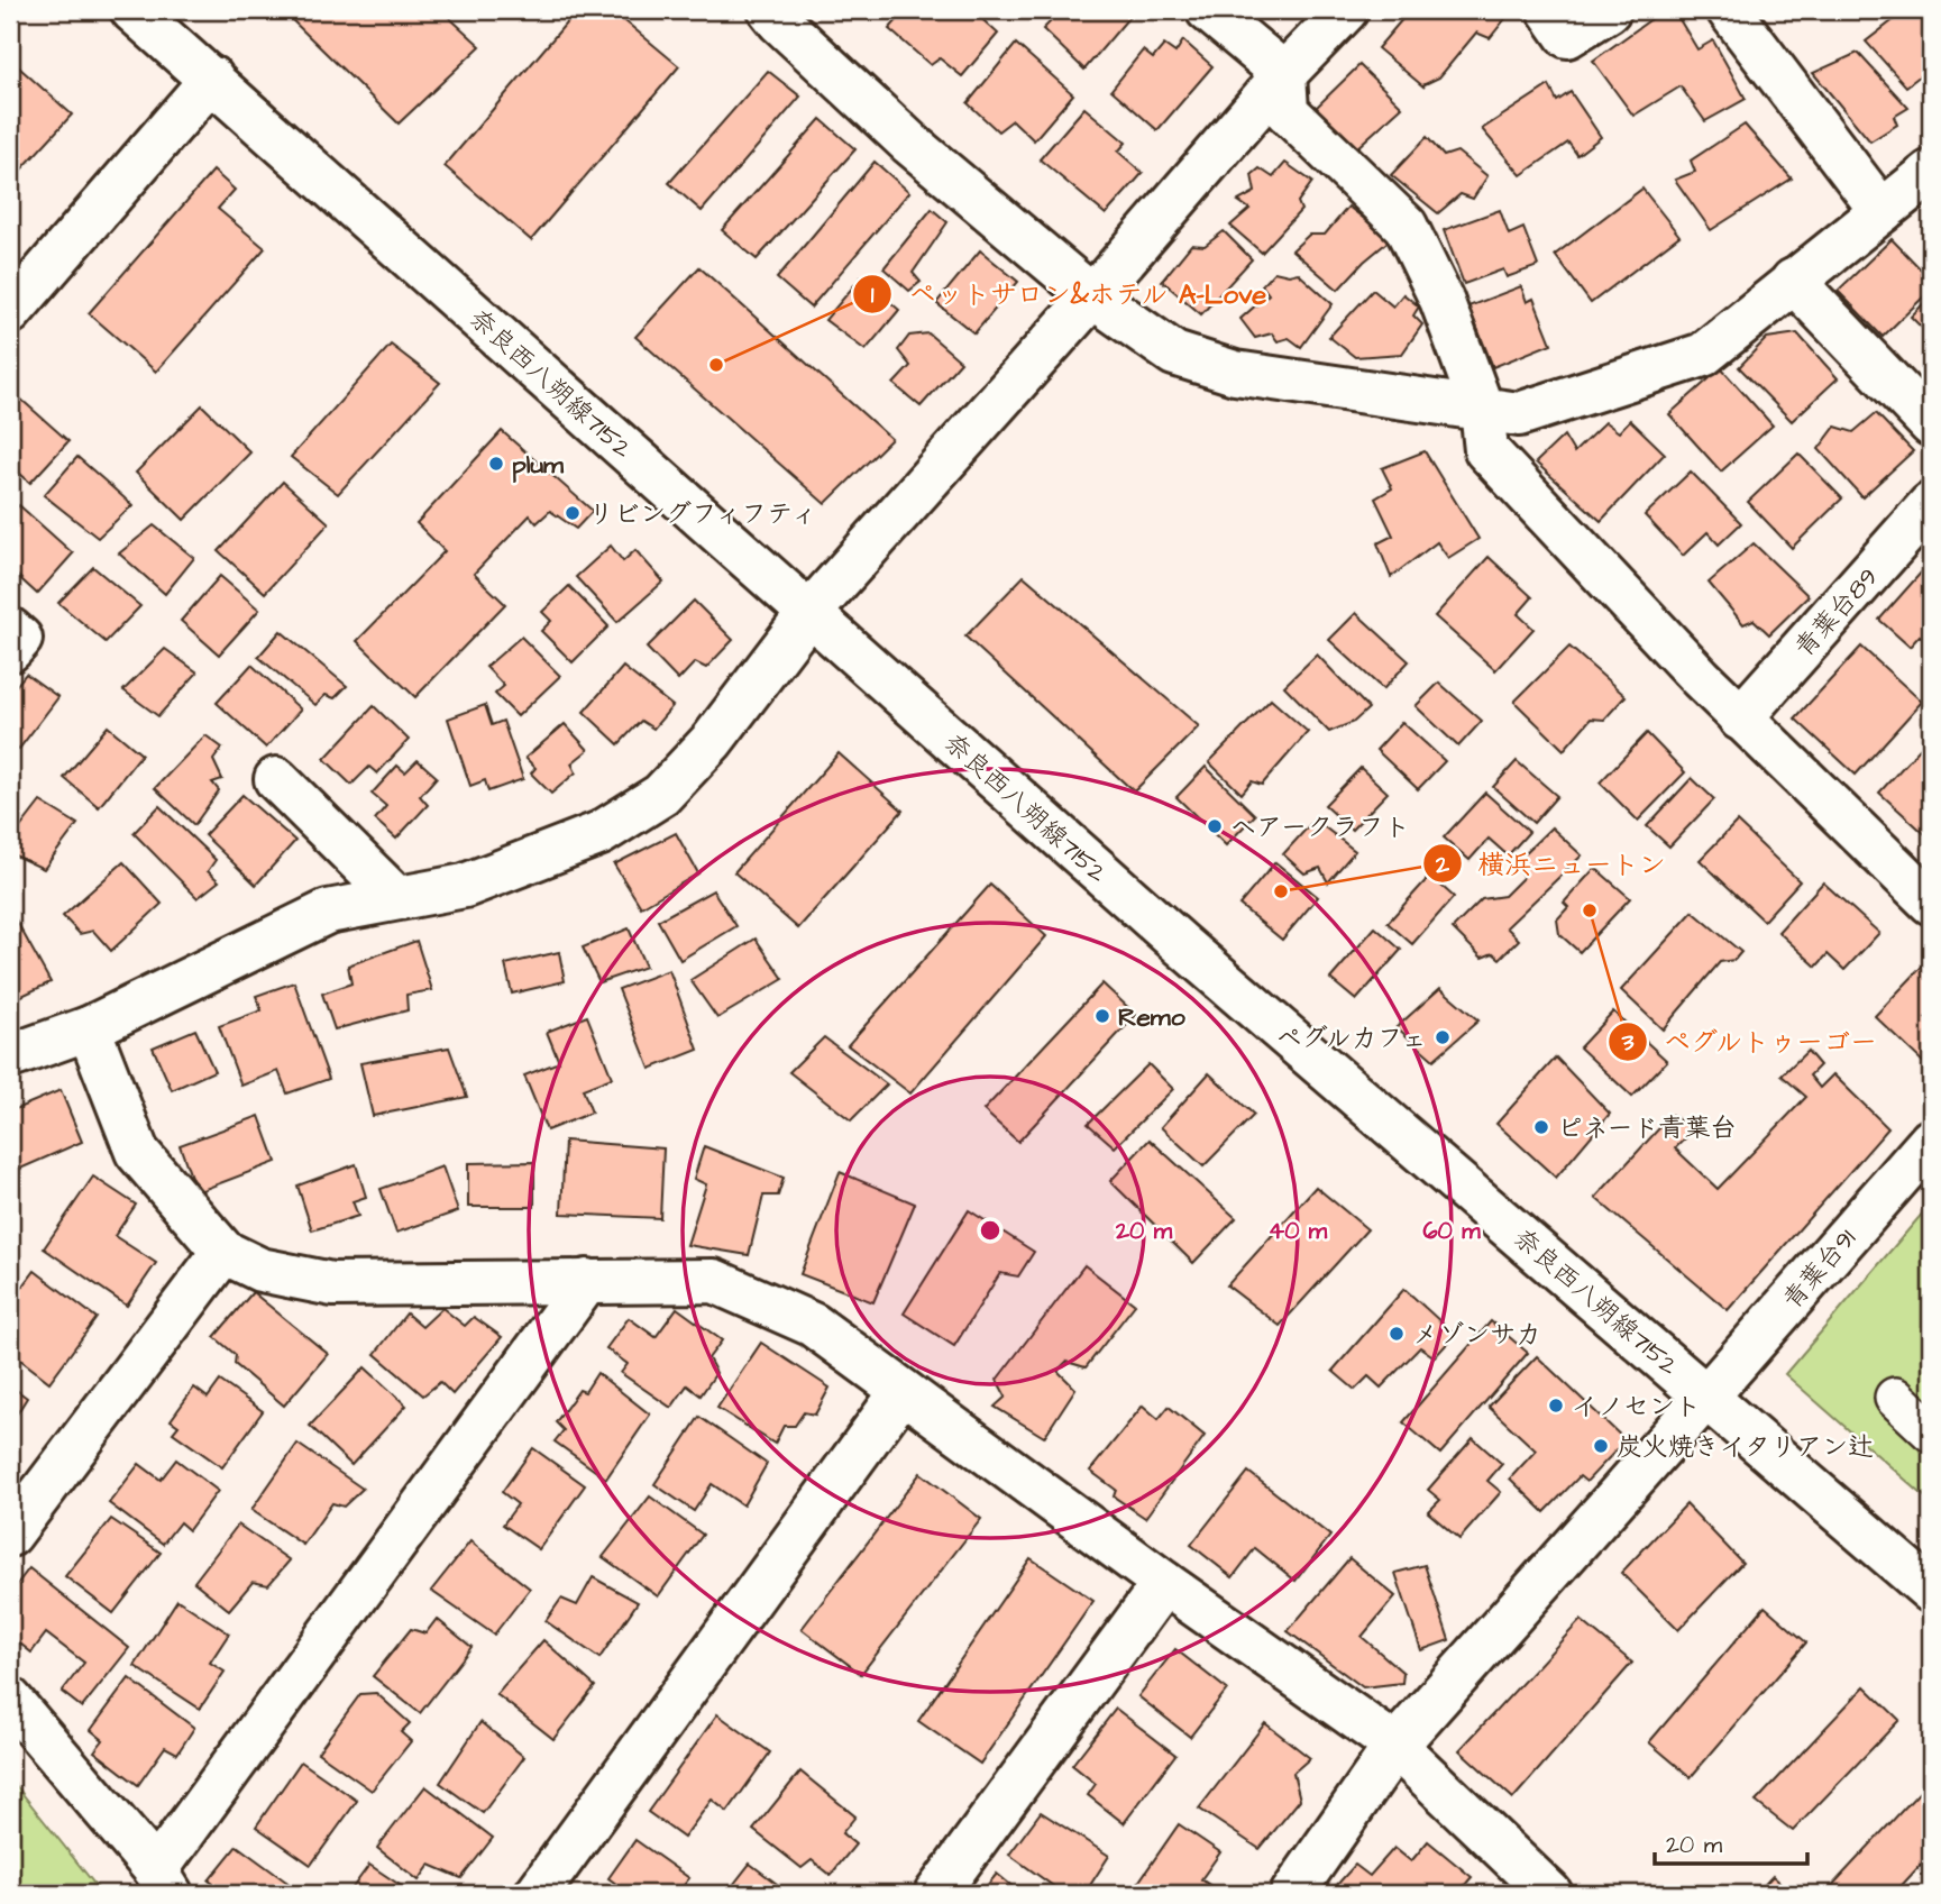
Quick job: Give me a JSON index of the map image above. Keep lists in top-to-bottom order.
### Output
{
  "streets": {
    "street": ["奈良西八朔線7152", "青葉台89", "青葉台91"]
  },
  "crossings": [
    ["奈良西八朔線7152", "青葉台91"]
  ],
  "places": [
    "ペットサロン&ホテル A-Love",
    "plum",
    "リビングフィフティ",
    "ヘアークラフト",
    "横浜ニュートン",
    "ペグルトゥーゴー",
    "Remo",
    "ペグルカフェ",
    "ピネード青葉台",
    "メゾンサカ",
    "イノセント",
    "炭火焼きイタリアン辻"
  ],
  "scale_bar": "20 m",
  "rings": ["20 m", "40 m", "60 m"]
}
